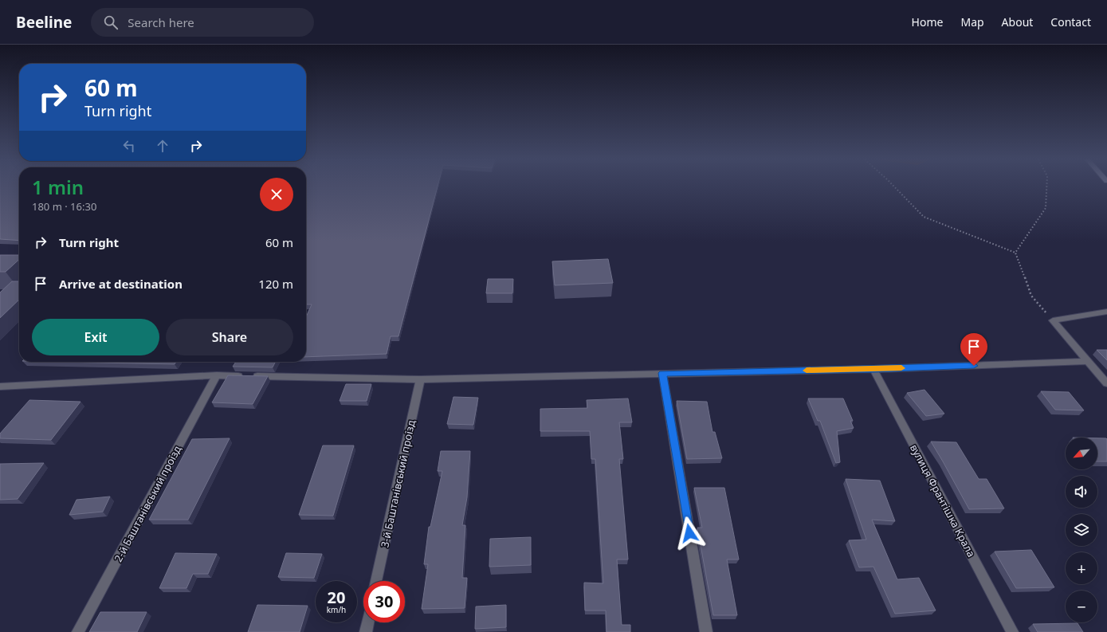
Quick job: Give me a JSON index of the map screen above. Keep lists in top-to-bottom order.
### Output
{
  "streets": {
    "street": ["3-й Баштанівський проїзд", "вулиця Франтішка Крала", "2-й Баштанівський проїзд"]
  },
  "north": "bottom left",
  "page": {
    "header": "Beeline",
    "search": "Search here",
    "nav": [
      "Home",
      "Map",
      "About",
      "Contact"
    ],
    "turn": ["60 m", "Turn right"],
    "heading": ["1 min", "180 m · 16:30"],
    "list": [
      {
        "name": "Turn right",
        "value": "60 m"
      },
      {
        "name": "Arrive at destination",
        "value": "120 m"
      }
    ],
    "buttons": ["Exit", "Share"],
    "map_buttons": ["+", "−"],
    "speed": "20 km/h",
    "limit": "30"
  }
}
